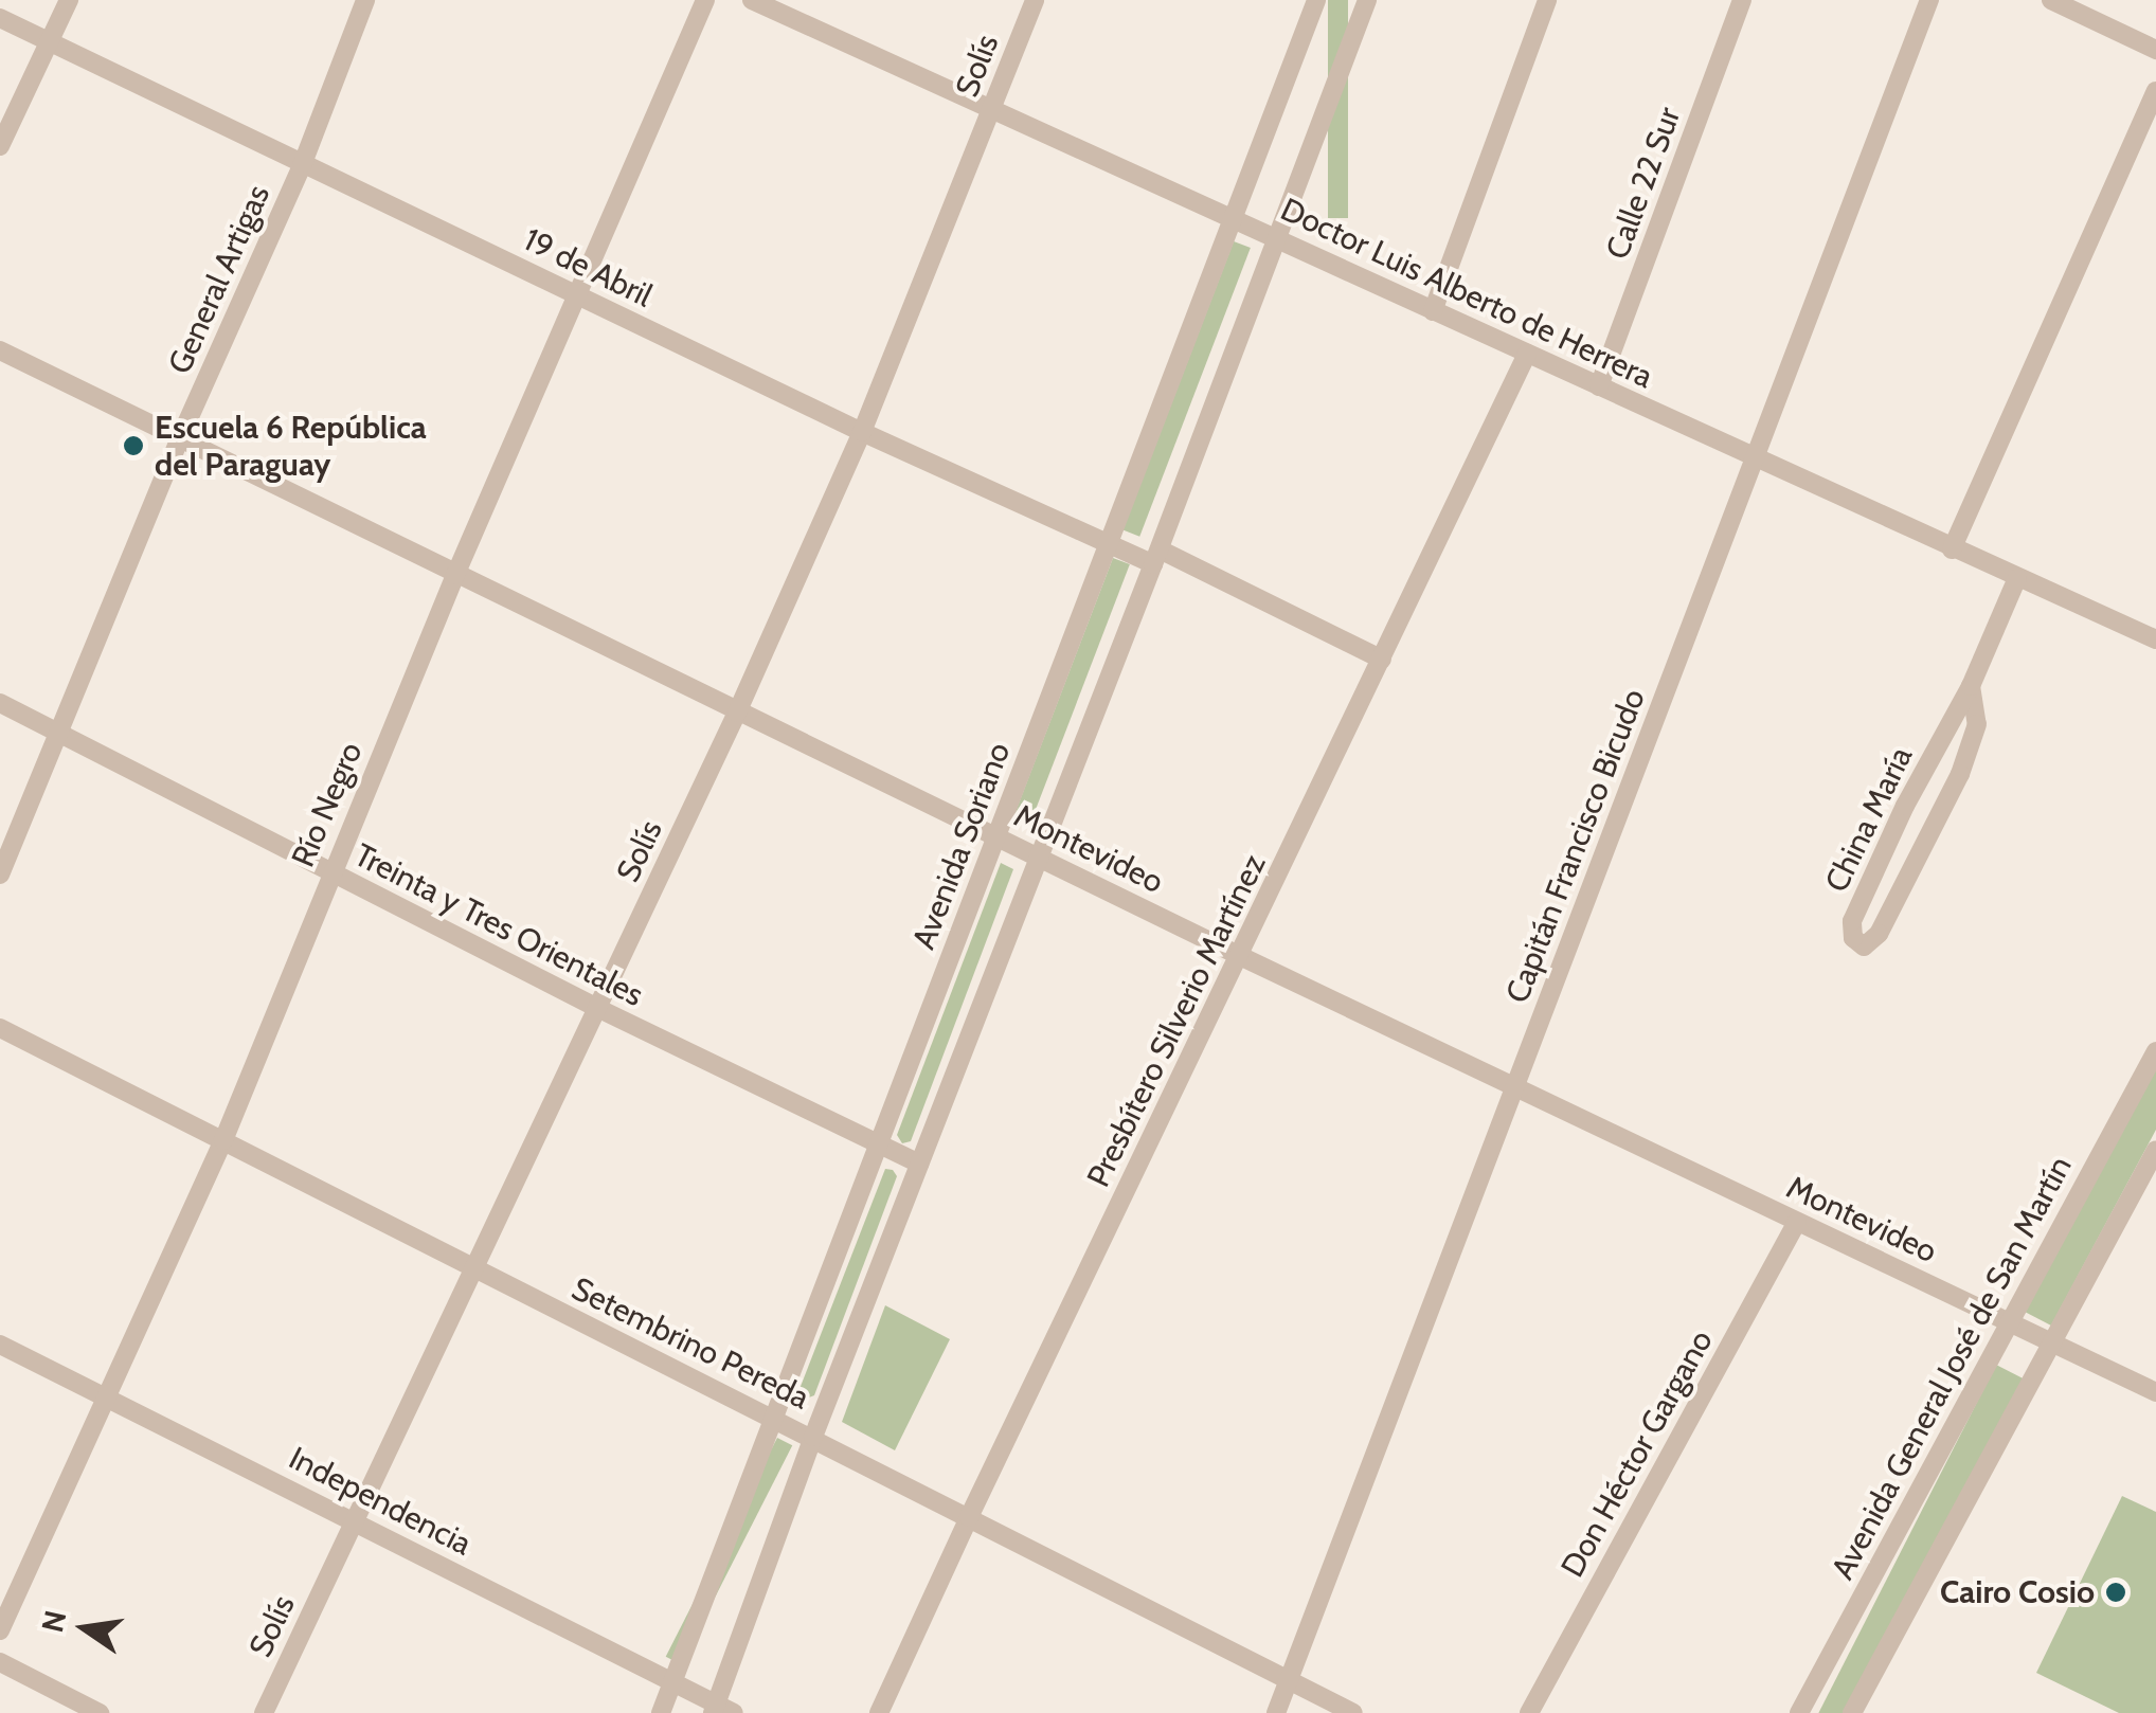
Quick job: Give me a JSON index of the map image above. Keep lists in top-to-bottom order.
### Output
{
  "streets": {
    "street": [
      "Solís",
      "Calle 22 Sur",
      "19 de Abril",
      "General Artigas",
      "Doctor Luis Alberto de Herrera",
      "Río Negro",
      "China María",
      "Avenida Soriano",
      "Capitán Francisco Bicudo",
      "Montevideo",
      "Treinta y Tres Orientales",
      "Presbítero Silverio Martínez",
      "Setembrino Pereda",
      "Avenida General José de San Martín",
      "Don Héctor Gargano",
      "Independencia"
    ]
  },
  "crossings": [
    ["Solís", "19 de Abril"],
    ["Solís", "Doctor Luis Alberto de Herrera"],
    ["Solís", "Montevideo"],
    ["Solís", "Treinta y Tres Orientales"],
    ["Solís", "Setembrino Pereda"],
    ["Solís", "Independencia"],
    ["Calle 22 Sur", "Doctor Luis Alberto de Herrera"],
    ["19 de Abril", "General Artigas"],
    ["19 de Abril", "Río Negro"],
    ["19 de Abril", "Avenida Soriano"],
    ["19 de Abril", "Presbítero Silverio Martínez"],
    ["General Artigas", "Montevideo"],
    ["General Artigas", "Treinta y Tres Orientales"],
    ["Doctor Luis Alberto de Herrera", "China María"],
    ["Doctor Luis Alberto de Herrera", "Avenida Soriano"],
    ["Doctor Luis Alberto de Herrera", "Capitán Francisco Bicudo"],
    ["Doctor Luis Alberto de Herrera", "Presbítero Silverio Martínez"],
    ["Río Negro", "Montevideo"],
    ["Río Negro", "Treinta y Tres Orientales"],
    ["Río Negro", "Setembrino Pereda"],
    ["Río Negro", "Independencia"],
    ["Avenida Soriano", "Montevideo"],
    ["Avenida Soriano", "Treinta y Tres Orientales"],
    ["Avenida Soriano", "Setembrino Pereda"],
    ["Avenida Soriano", "Independencia"],
    ["Capitán Francisco Bicudo", "Montevideo"],
    ["Capitán Francisco Bicudo", "Setembrino Pereda"],
    ["Montevideo", "Presbítero Silverio Martínez"],
    ["Montevideo", "Avenida General José de San Martín"],
    ["Montevideo", "Don Héctor Gargano"],
    ["Presbítero Silverio Martínez", "Setembrino Pereda"]
  ],
  "places": ["Escuela 6 República del Paraguay", "Cairo Cosio"],
  "north": "left"
}
